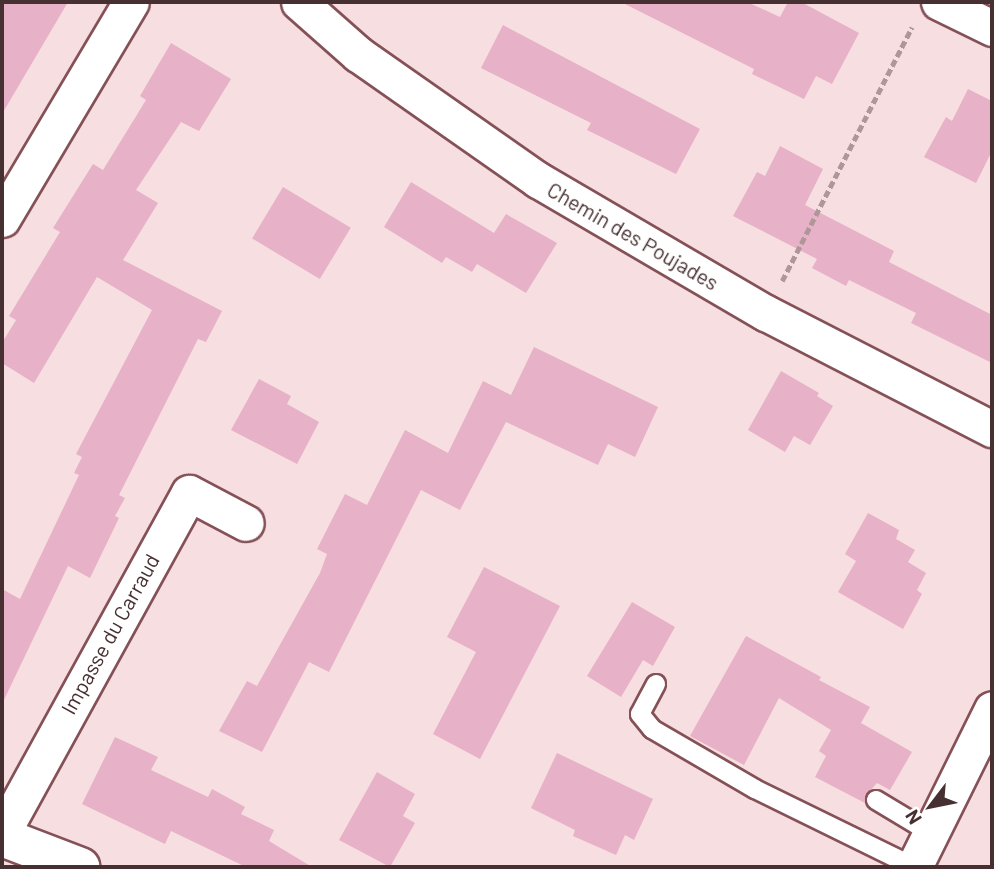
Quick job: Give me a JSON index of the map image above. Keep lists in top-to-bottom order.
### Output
{
  "streets": {
    "street": ["Chemin des Poujades", "Impasse du Carraud"]
  },
  "north": "bottom left"
}
